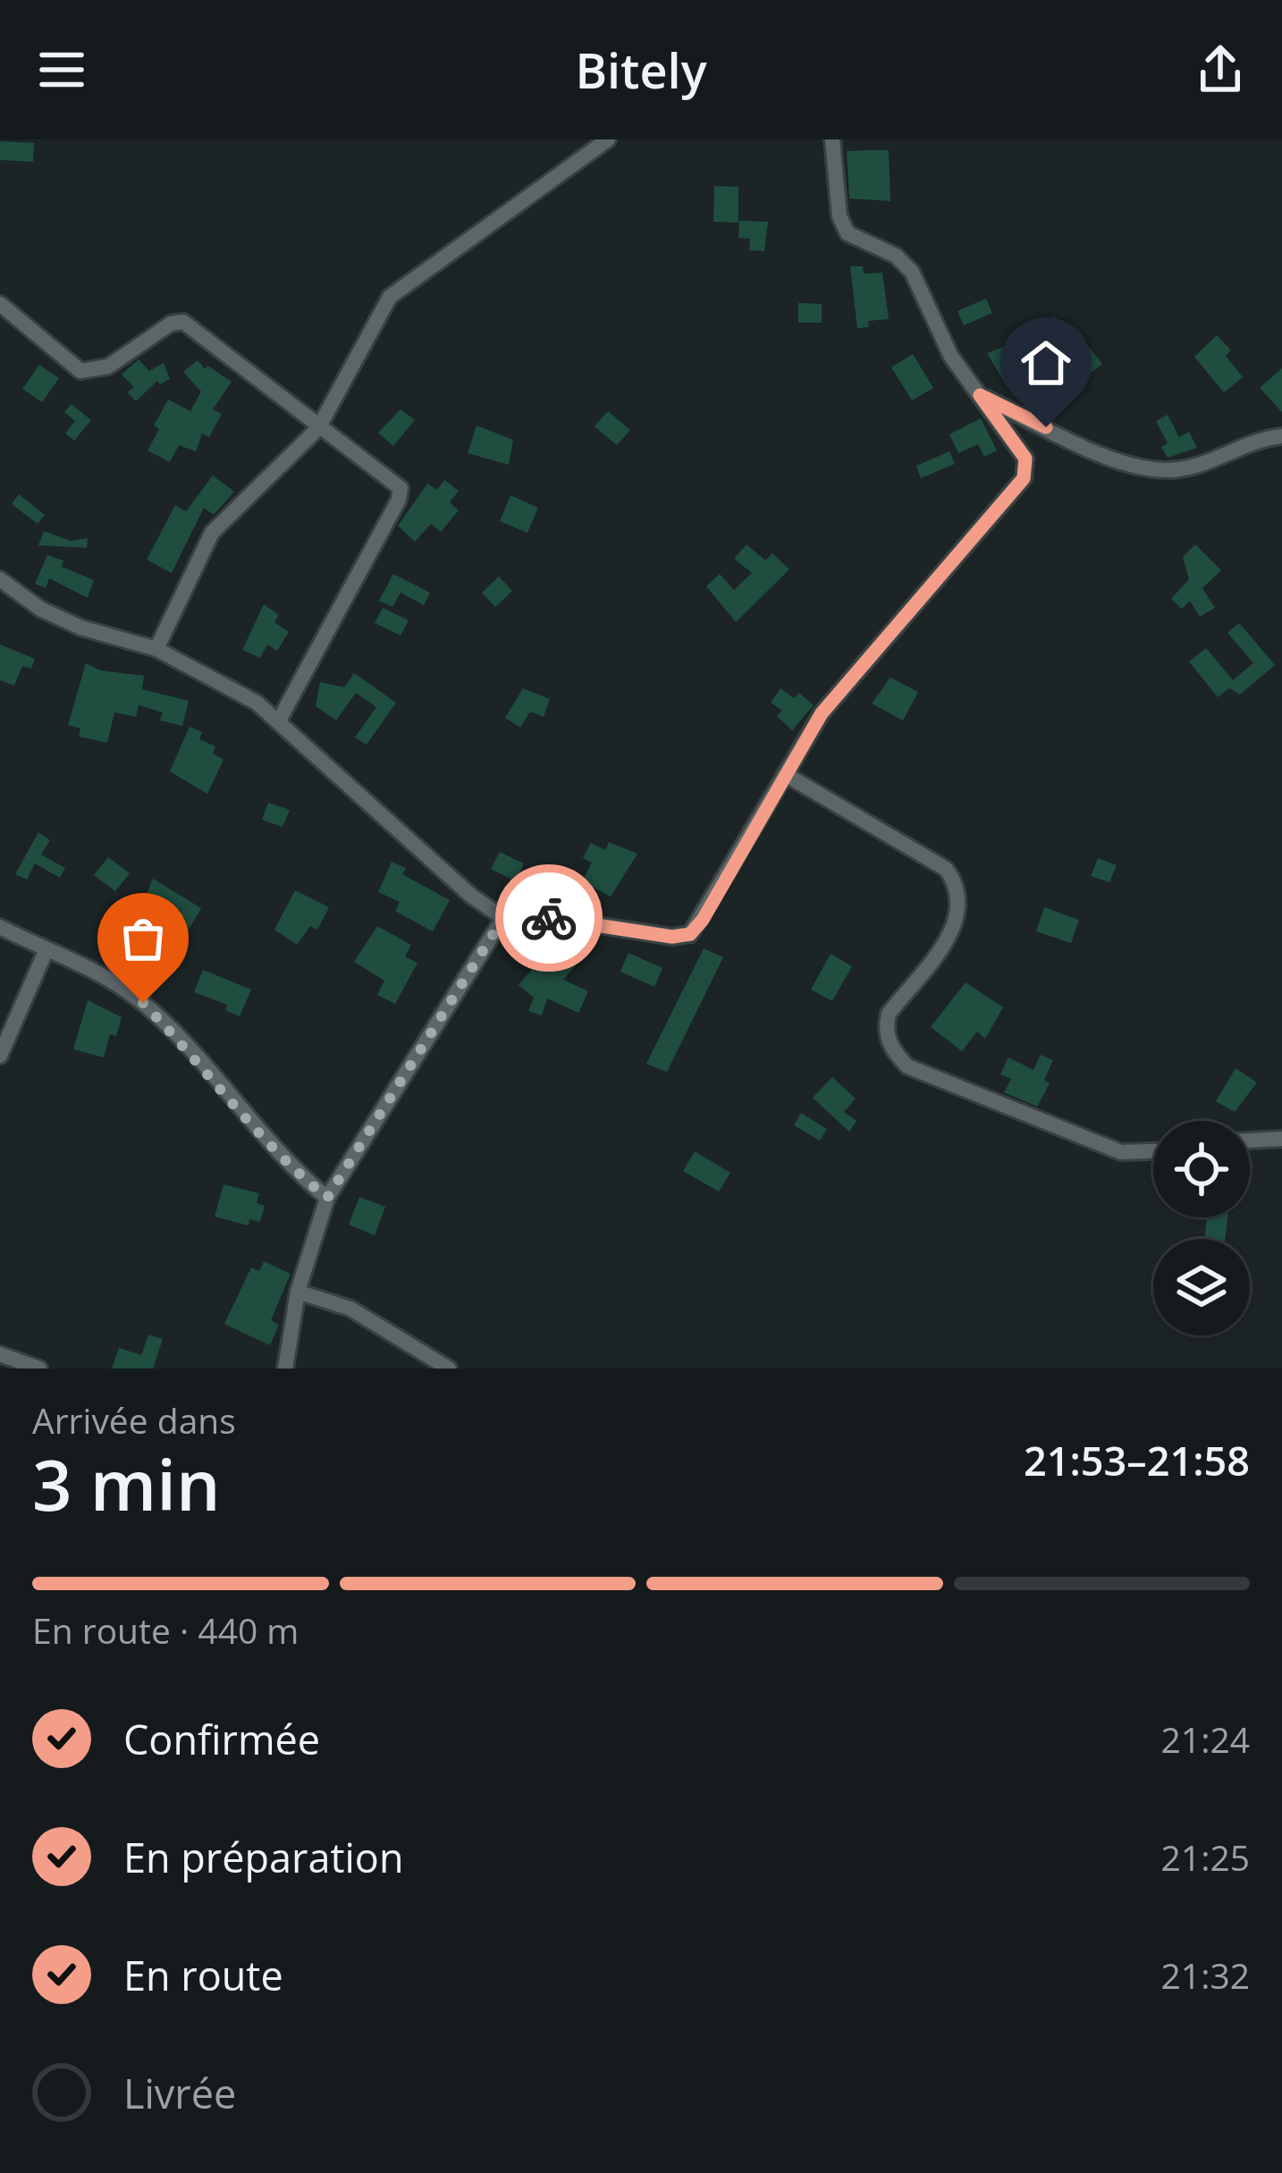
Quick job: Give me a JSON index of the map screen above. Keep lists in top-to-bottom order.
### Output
{
  "page": {
    "header": "Bitely",
    "heading": ["3 min", "Arrivée dans", "21:53–21:58"],
    "bar": "En route · 440 m",
    "list": [
      ["Confirmée", "21:24"],
      ["En préparation", "21:25"],
      ["En route", "21:32"],
      "Livrée"
    ]
  }
}
